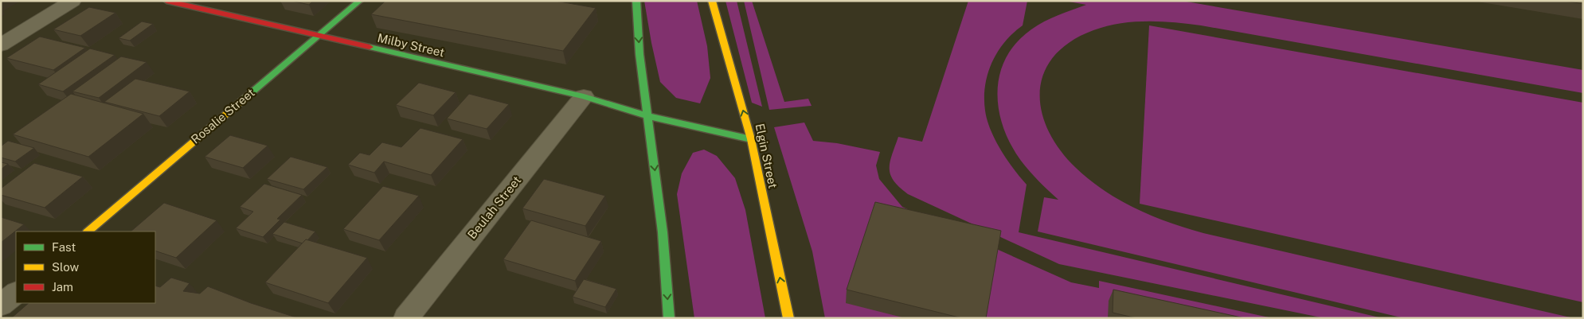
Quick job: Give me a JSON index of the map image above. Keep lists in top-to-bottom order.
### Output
{
  "streets": {
    "street": [
      "Milby Street",
      "Rosalie Street",
      "Elgin Street",
      "Beulah Street"
    ]
  },
  "crossings": [
    ["Milby Street", "Rosalie Street"],
    ["Milby Street", "Elgin Street"],
    ["Milby Street", "Beulah Street"]
  ],
  "one_way": ["Elgin Street"],
  "legend": ["Fast", "Slow", "Jam"]
}
